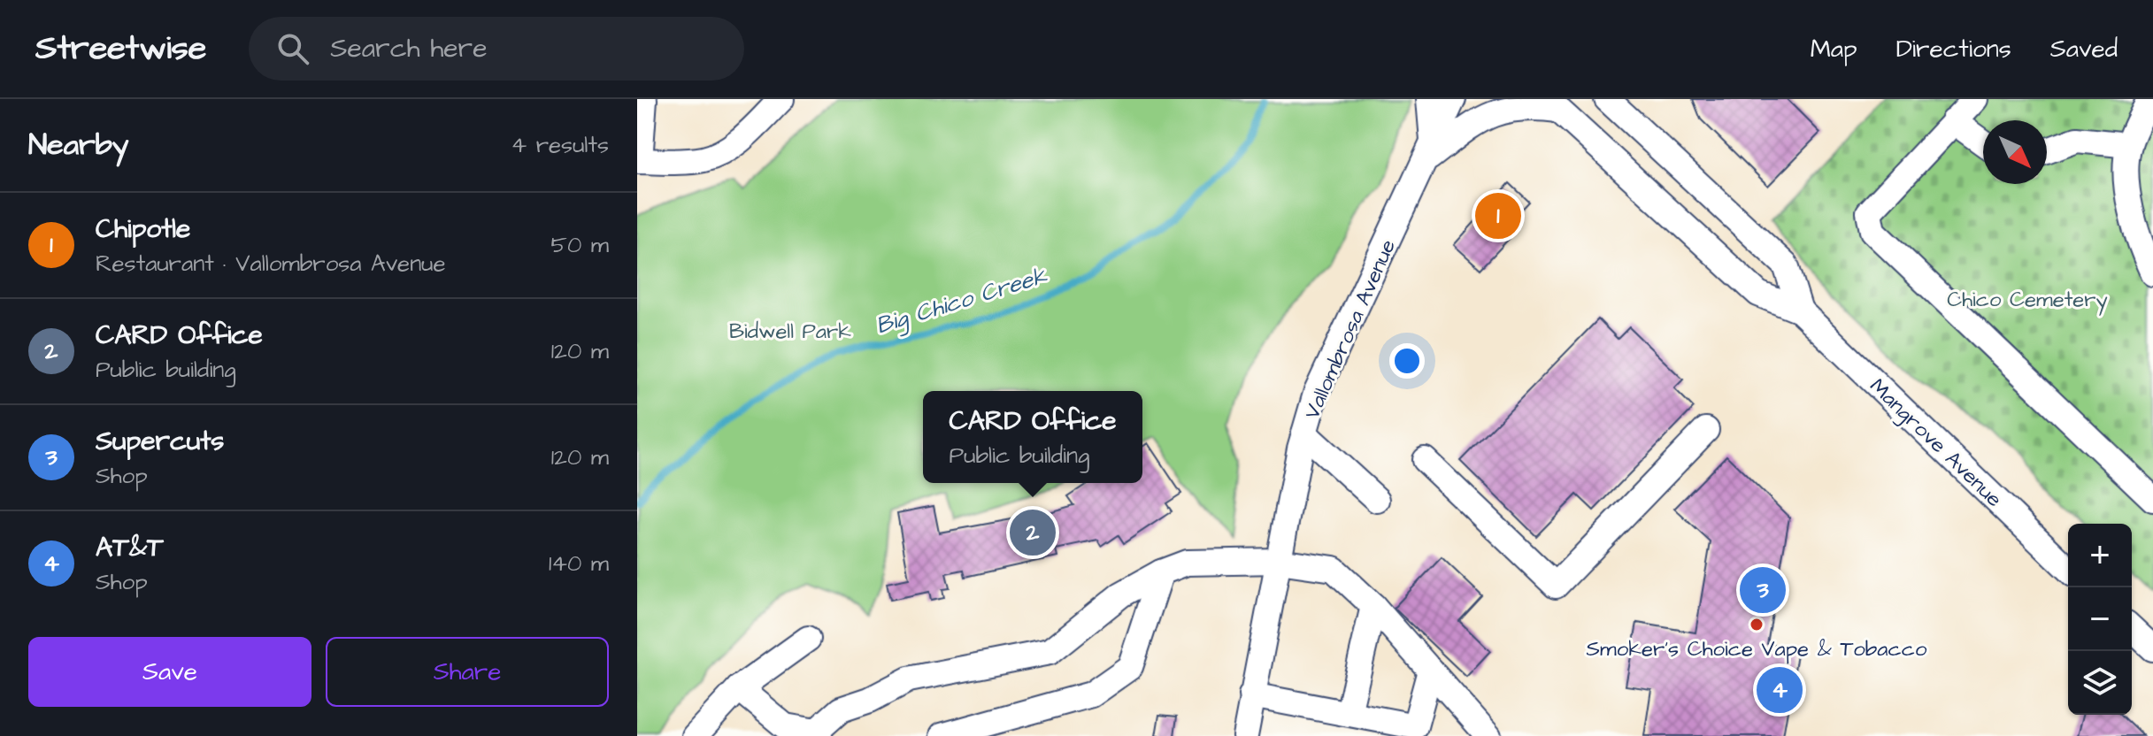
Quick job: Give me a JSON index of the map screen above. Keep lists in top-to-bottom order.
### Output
{
  "streets": {
    "street": ["Vallombrosa Avenue", "Mangrove Avenue"]
  },
  "water": ["Big Chico Creek"],
  "parks": ["Chico Cemetery", "Bidwell Park"],
  "places": ["Smoker's Choice Vape & Tobacco"],
  "north": "bottom right",
  "page": {
    "header": "Streetwise",
    "search": "Search here",
    "nav": ["Map", "Directions", "Saved"],
    "heading": ["Nearby", "4 results"],
    "pins": [
      "1",
      "2",
      "3",
      "4"
    ],
    "list": [
      {
        "mark": "1",
        "name": "Chipotle",
        "note": "Restaurant · Vallombrosa Avenue",
        "value": "50 m"
      },
      {
        "mark": "2",
        "name": "CARD Office",
        "note": "Public building",
        "value": "120 m"
      },
      {
        "mark": "3",
        "name": "Supercuts",
        "note": "Shop",
        "value": "120 m"
      },
      {
        "mark": "4",
        "name": "AT&T",
        "note": "Shop",
        "value": "140 m"
      }
    ],
    "popup": ["CARD Office", "Public building"],
    "map_buttons": ["+", "−"],
    "buttons": ["Save", "Share"]
  }
}
